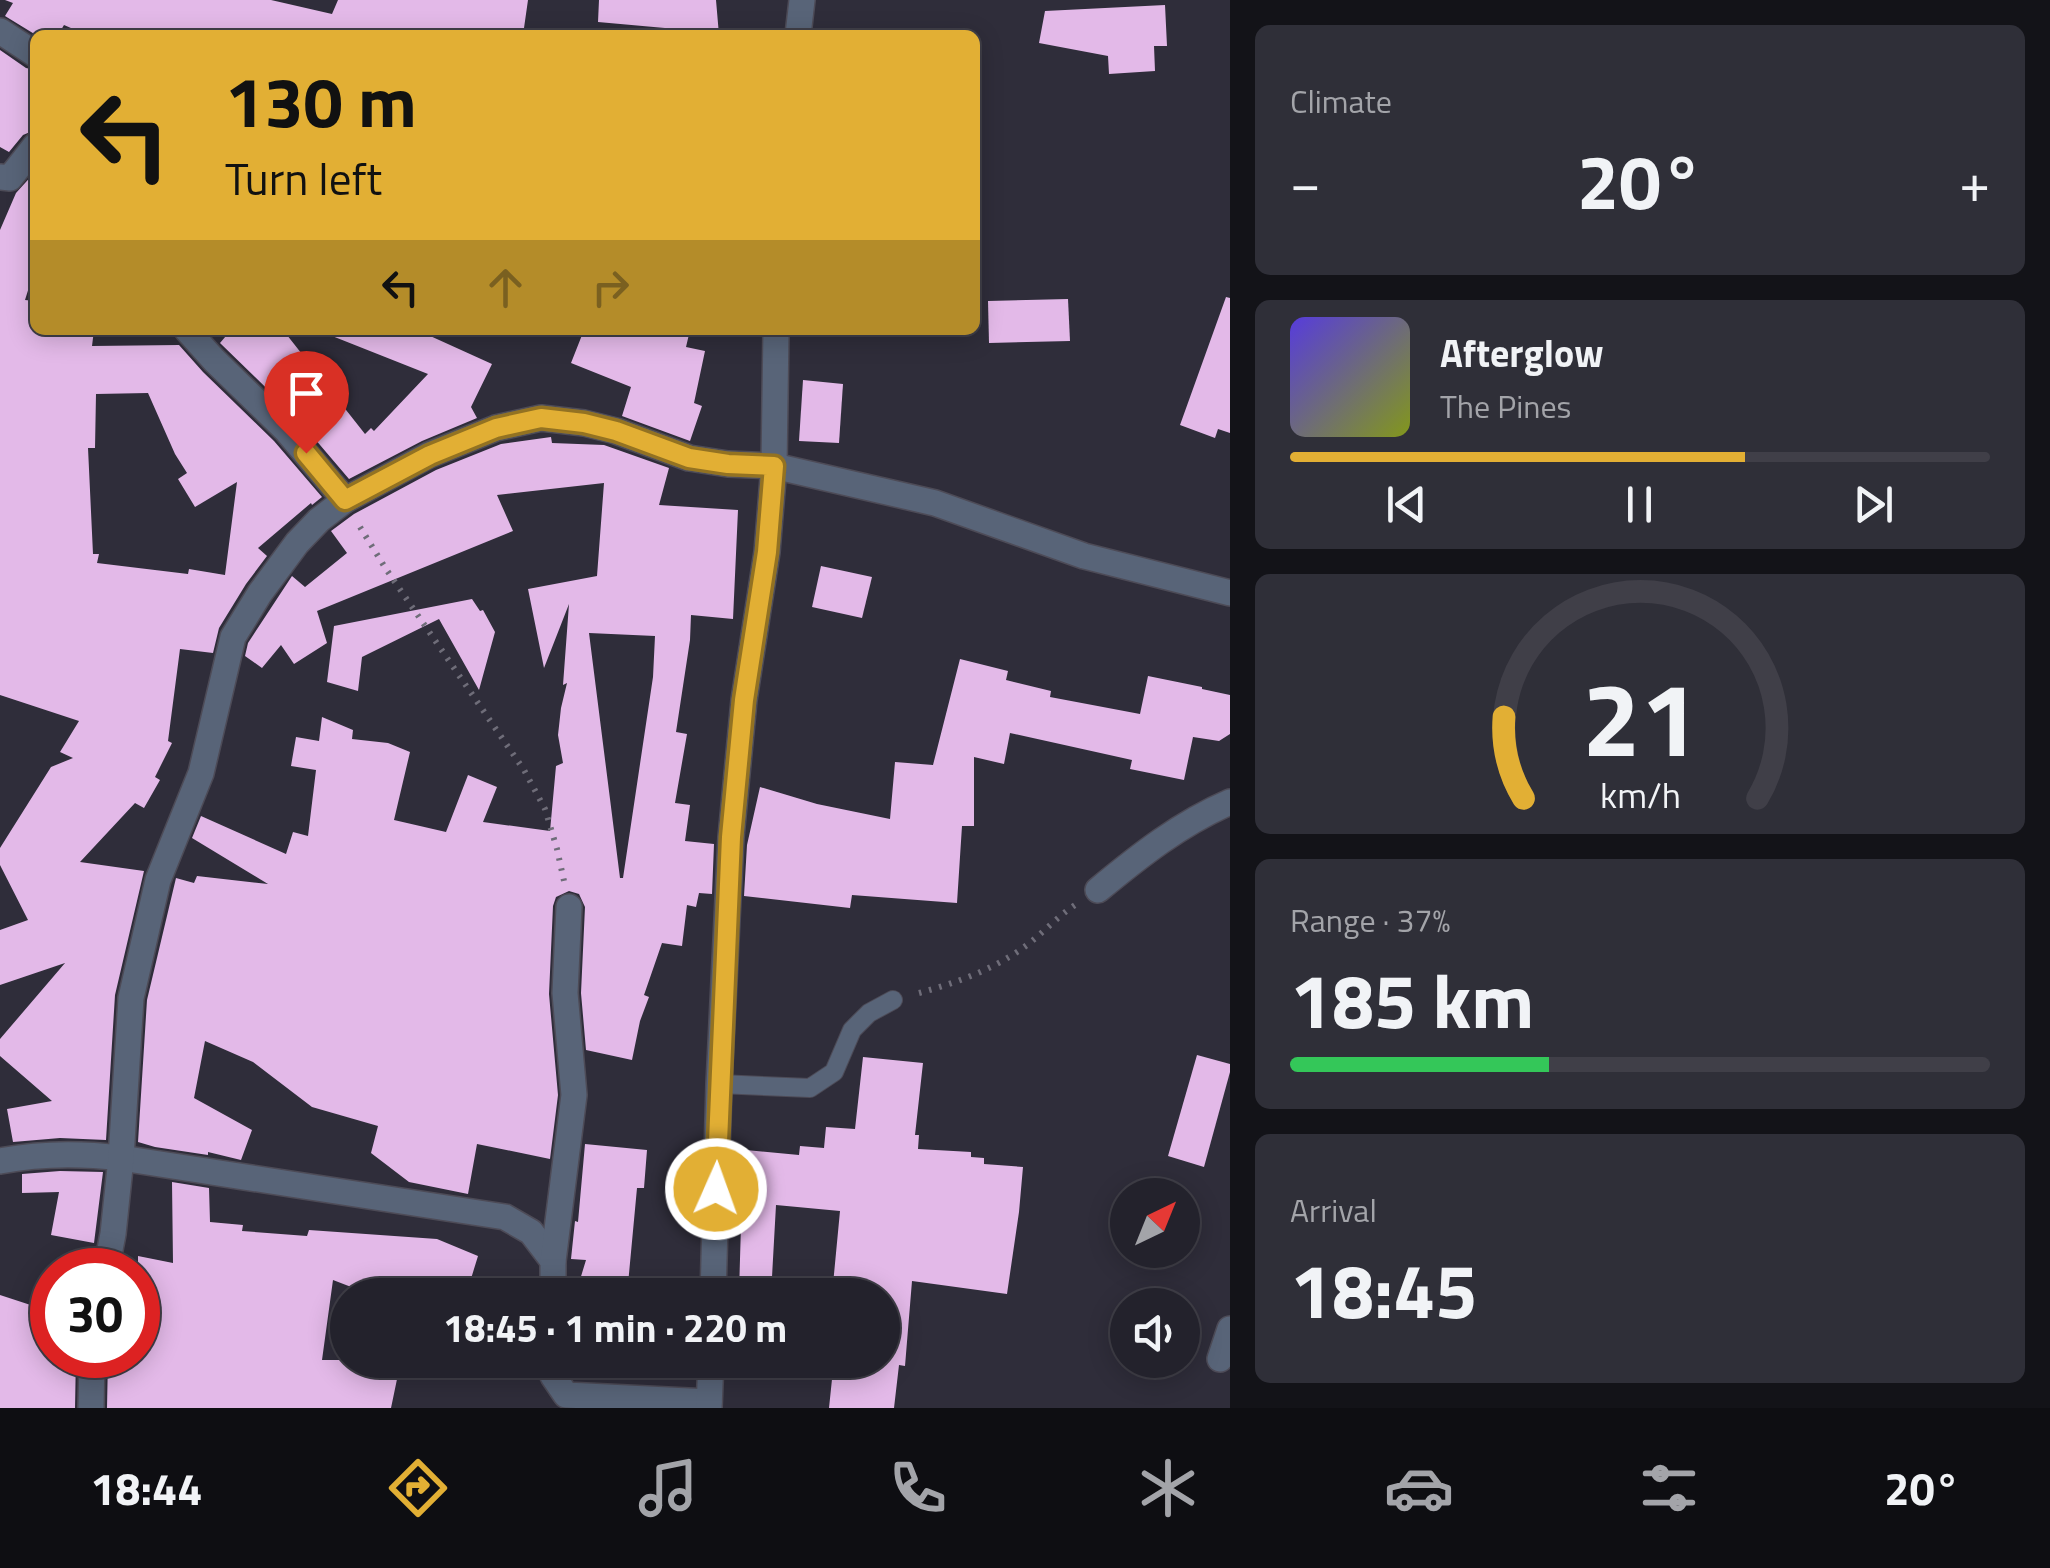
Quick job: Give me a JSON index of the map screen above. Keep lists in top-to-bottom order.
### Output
{
  "north": "top right",
  "page": {
    "tile": [
      "Climate",
      ["Range · 37%", "185 km"],
      ["Arrival", "18:45"]
    ],
    "turn": ["130 m", "Turn left"],
    "heat": ["−", "20°", "+"],
    "song": ["Afterglow", "The Pines"],
    "limit": "30",
    "trip": "18:45 · 1 min · 220 m",
    "tabs": ["18:44", "20°"],
    "gauge": ["21", "km/h"]
  }
}
